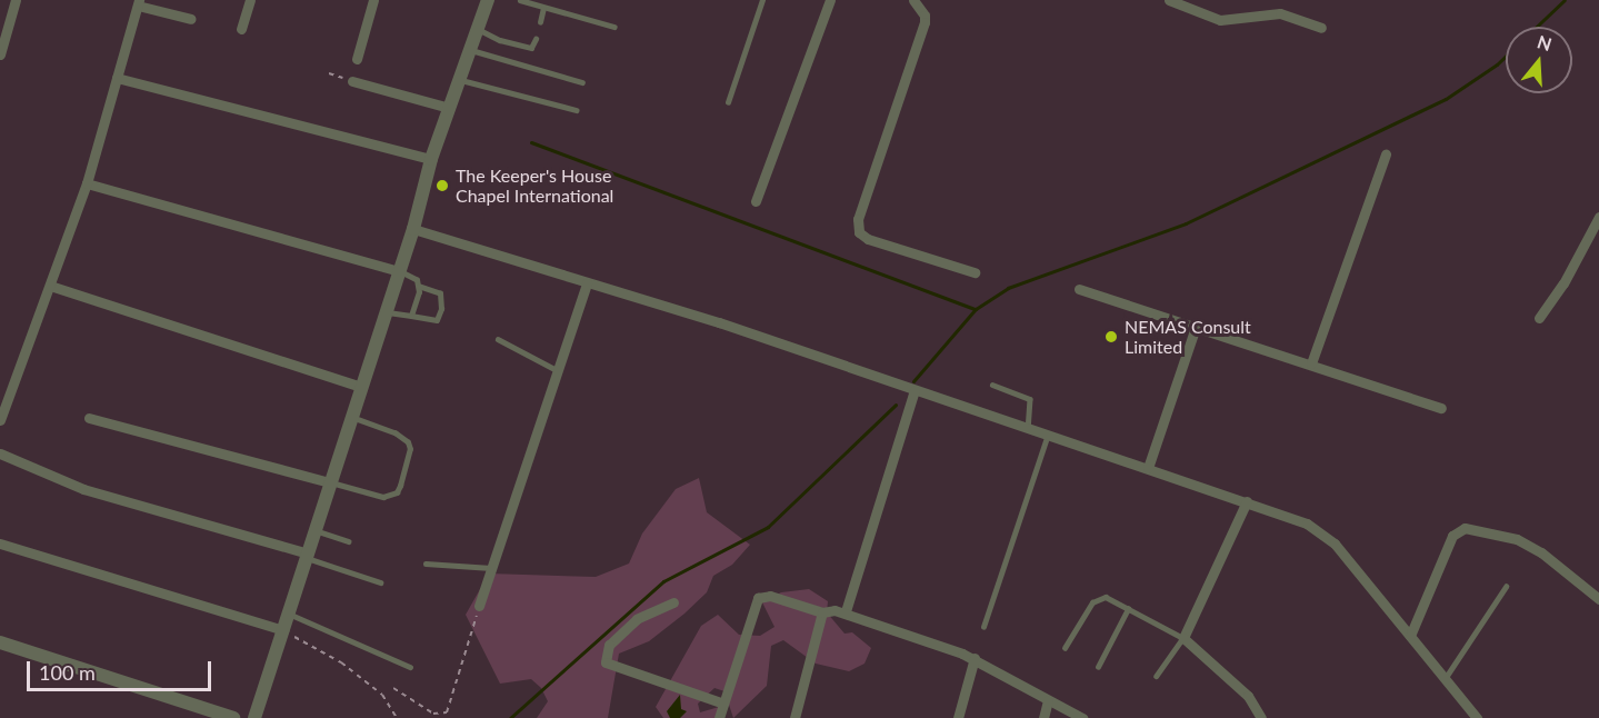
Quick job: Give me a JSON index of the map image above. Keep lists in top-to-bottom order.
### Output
{
  "places": ["The Keeper's House Chapel International", "NEMAS Consult Limited"],
  "scale_bar": "100 m",
  "north": "top"
}
